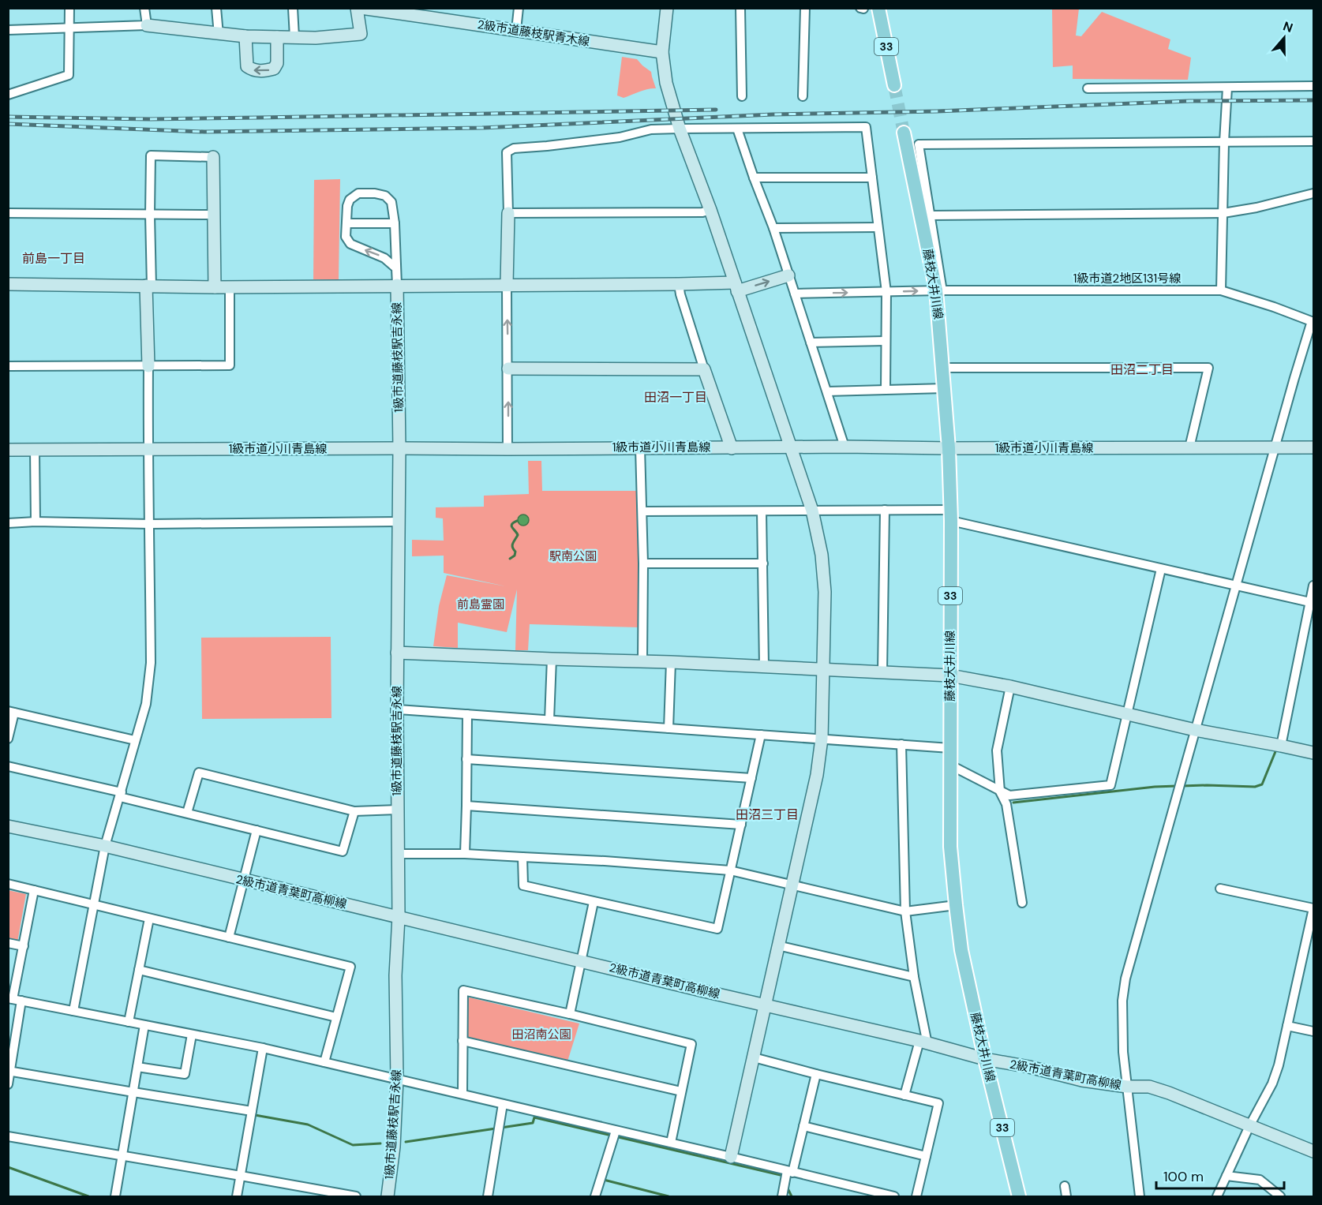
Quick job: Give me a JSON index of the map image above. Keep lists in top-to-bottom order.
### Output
{
  "streets": {
    "main road": ["33", "藤枝大井川線"],
    "street": [
      "2級市道藤枝駅青木線",
      "1級市道2地区131号線",
      "1級市道藤枝駅吉永線",
      "1級市道小川青島線",
      "2級市道青葉町高柳線"
    ]
  },
  "crossings": [
    ["1級市道2地区131号線", "藤枝大井川線"],
    ["藤枝大井川線", "1級市道小川青島線"],
    ["藤枝大井川線", "2級市道青葉町高柳線"],
    ["1級市道藤枝駅吉永線", "1級市道小川青島線"],
    ["1級市道藤枝駅吉永線", "2級市道青葉町高柳線"]
  ],
  "districts": [
    "前島一丁目",
    "田沼二丁目",
    "田沼一丁目",
    "田沼三丁目"
  ],
  "parks": ["駅南公園", "前島霊園", "田沼南公園"],
  "scale_bar": "100 m",
  "north": "top"
}
